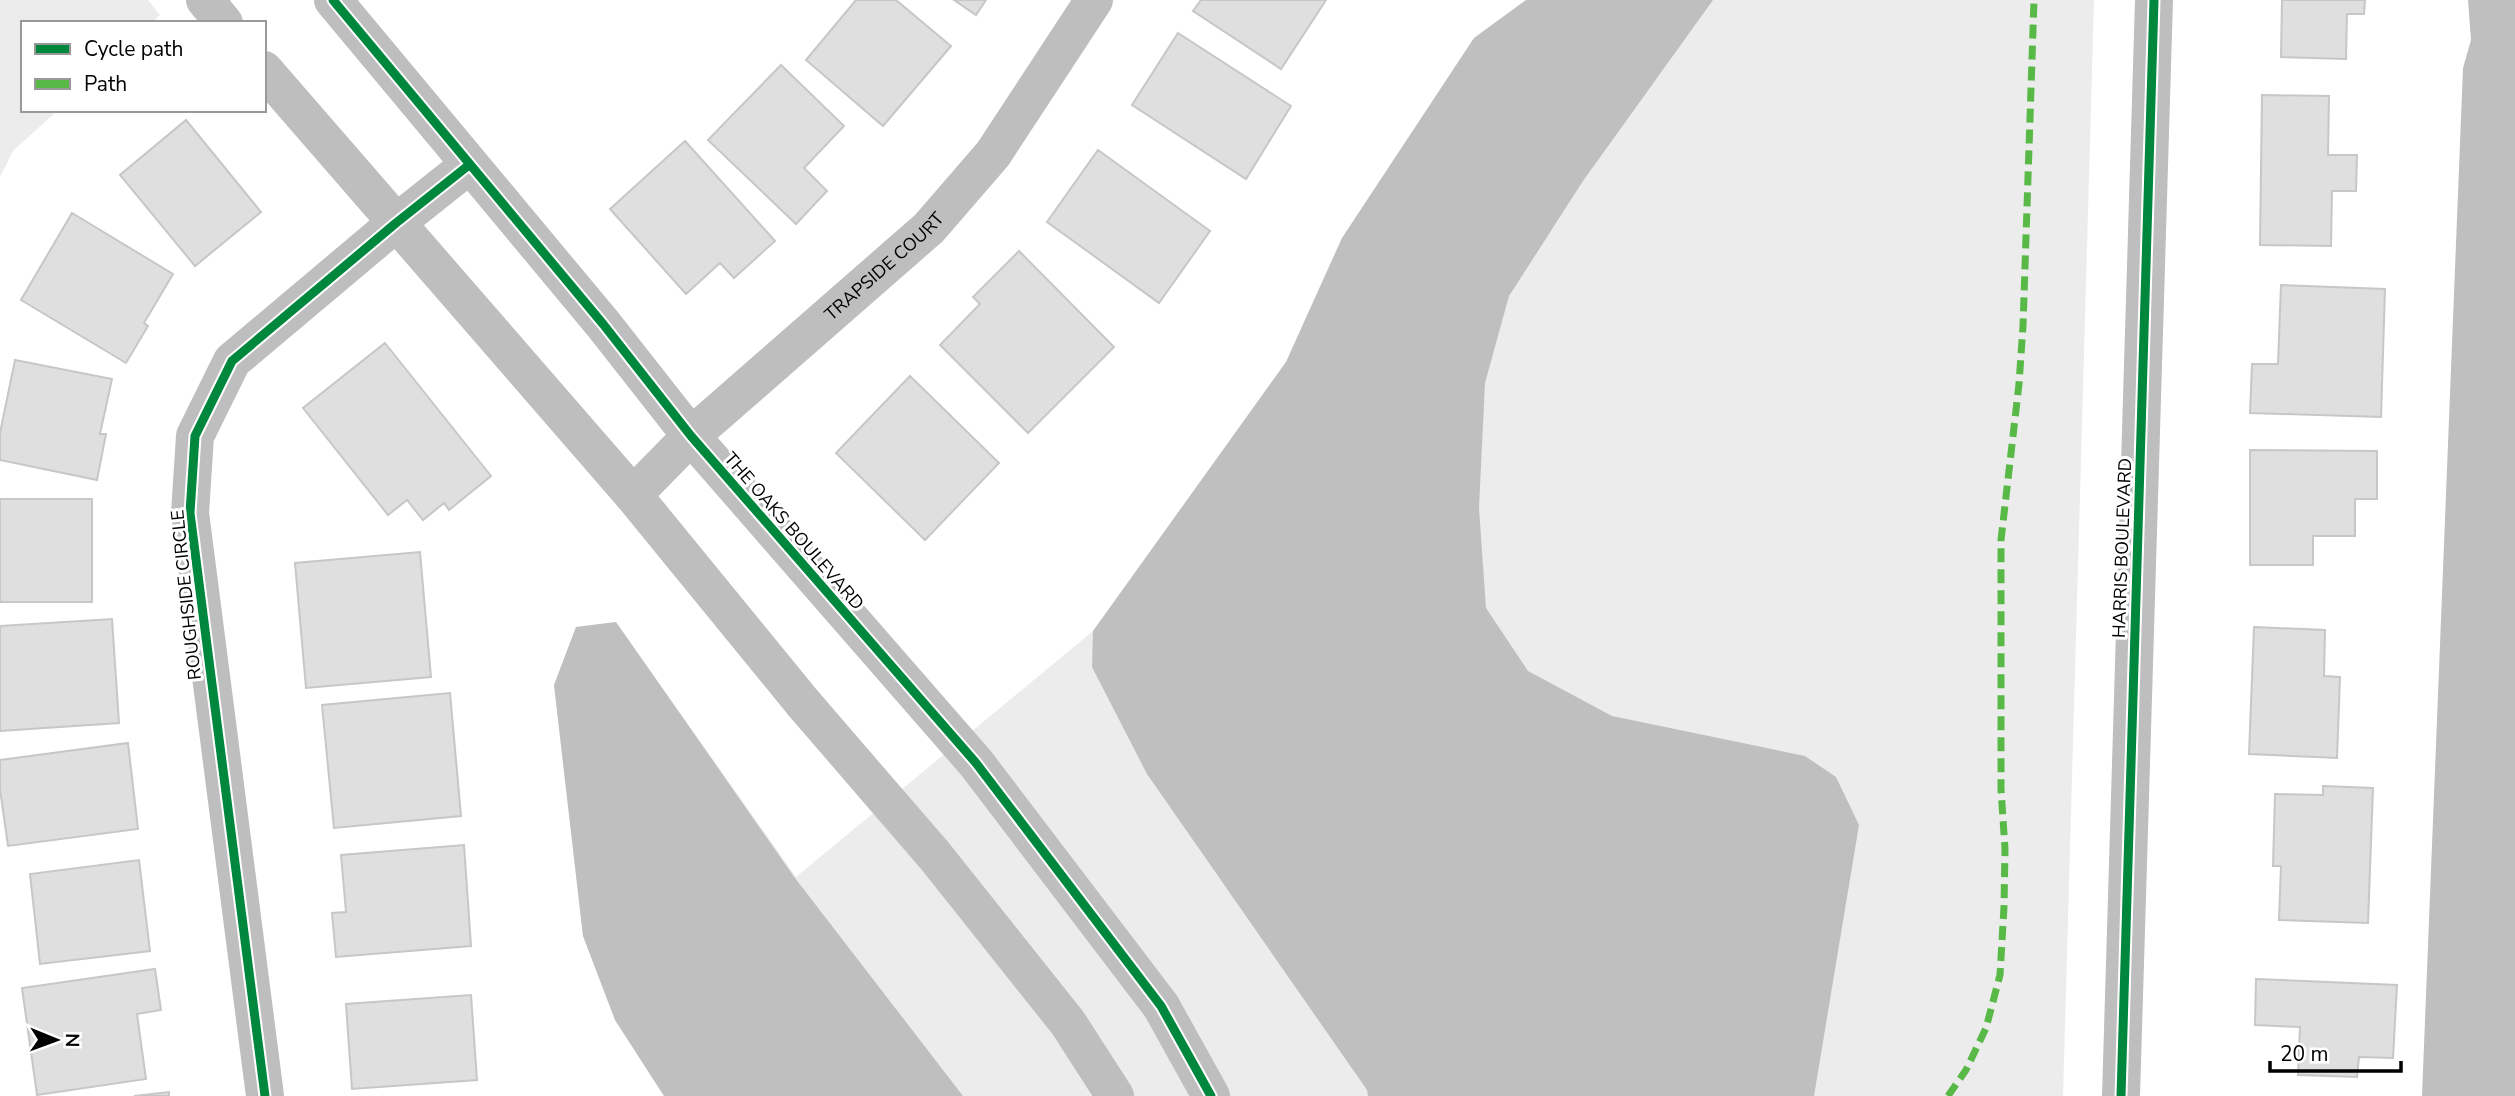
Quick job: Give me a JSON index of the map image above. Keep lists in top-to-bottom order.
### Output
{
  "streets": {
    "street": [
      "TRAPSIDE COURT",
      "THE OAKS BOULEVARD",
      "HARRIS BOULEVARD",
      "ROUGHSIDE CIRCLE"
    ]
  },
  "crossings": [
    ["TRAPSIDE COURT", "THE OAKS BOULEVARD"],
    ["THE OAKS BOULEVARD", "ROUGHSIDE CIRCLE"]
  ],
  "legend": ["Cycle path", "Path"],
  "scale_bar": "20 m",
  "north": "right"
}
